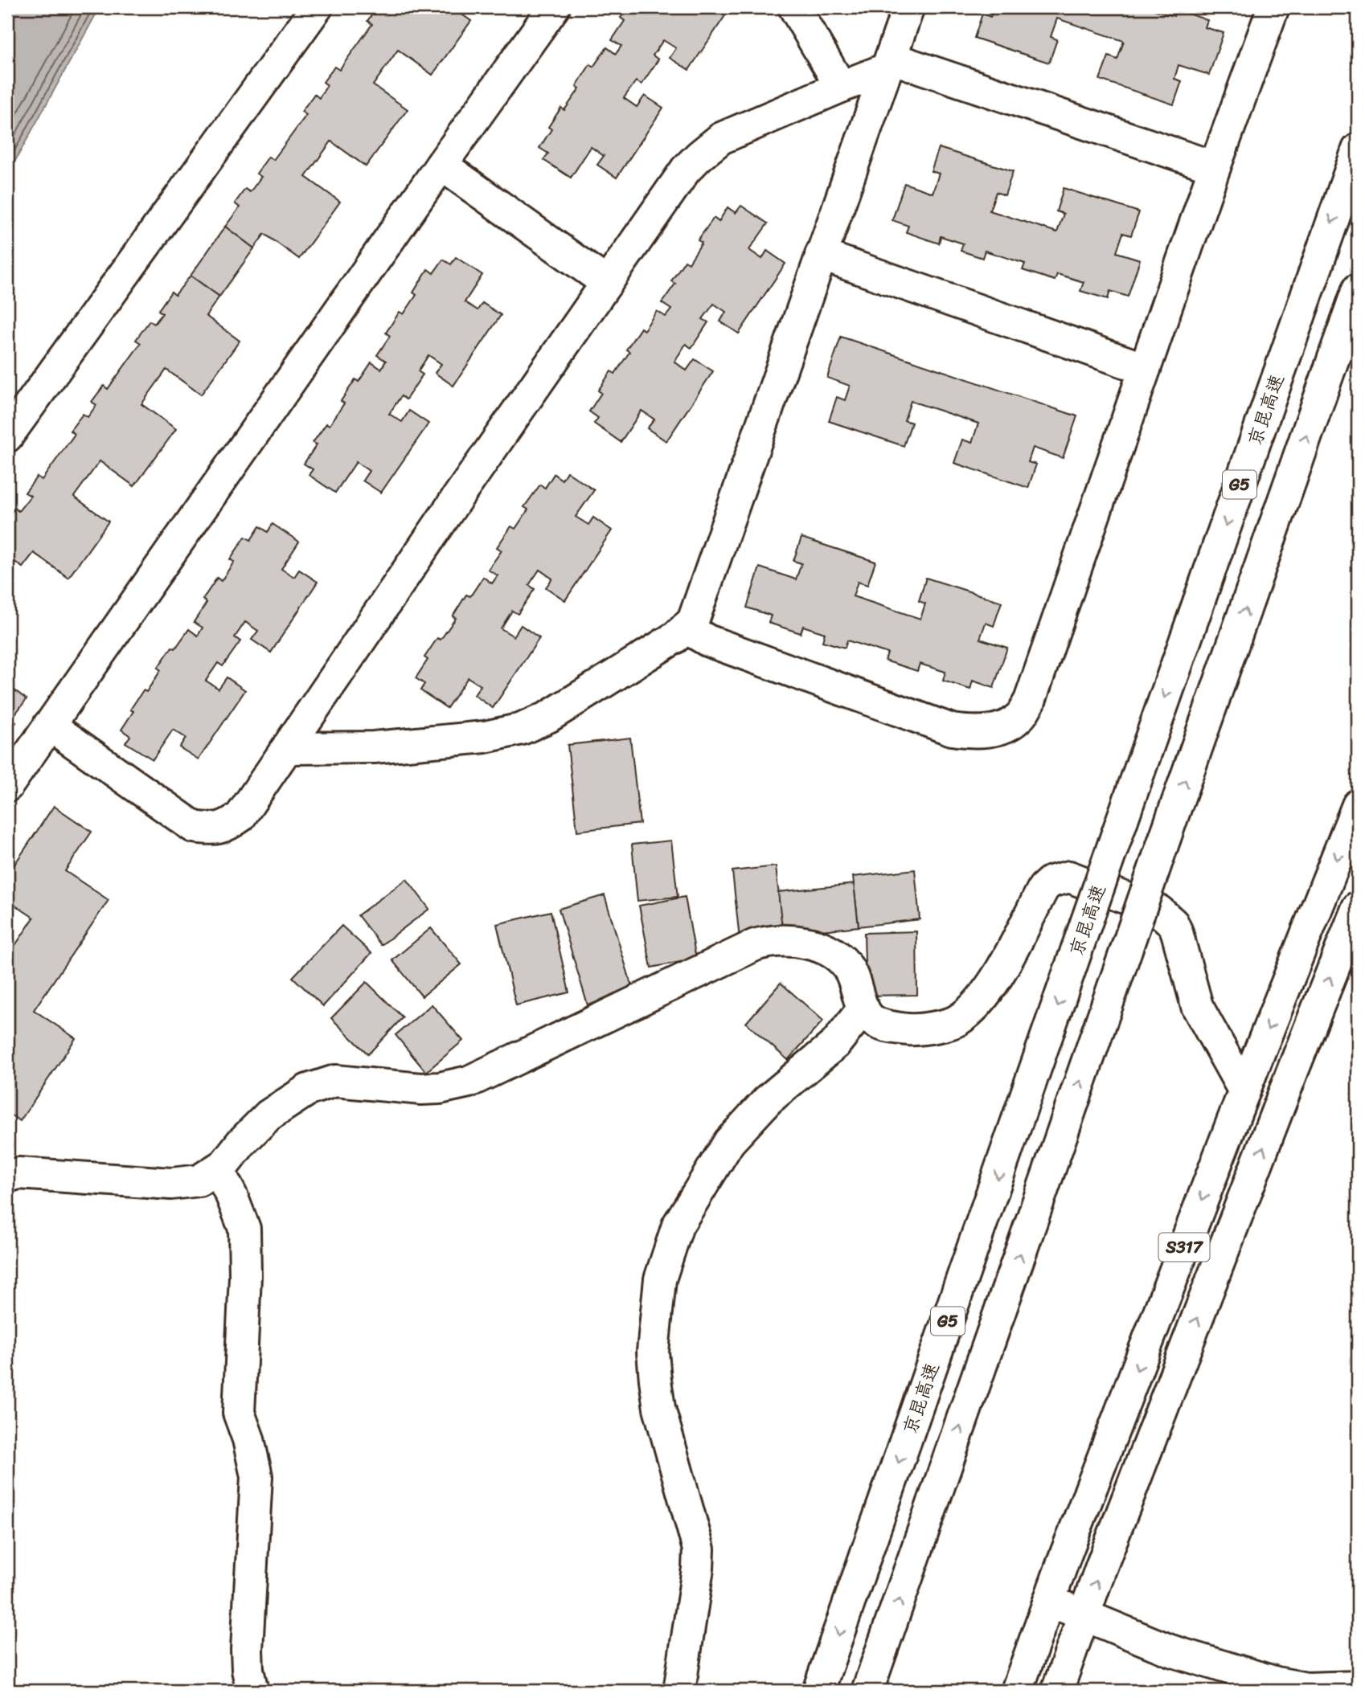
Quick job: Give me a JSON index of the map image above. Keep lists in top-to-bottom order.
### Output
{
  "streets": {
    "main road": ["京昆高速", "G5", "S317"]
  }
}
